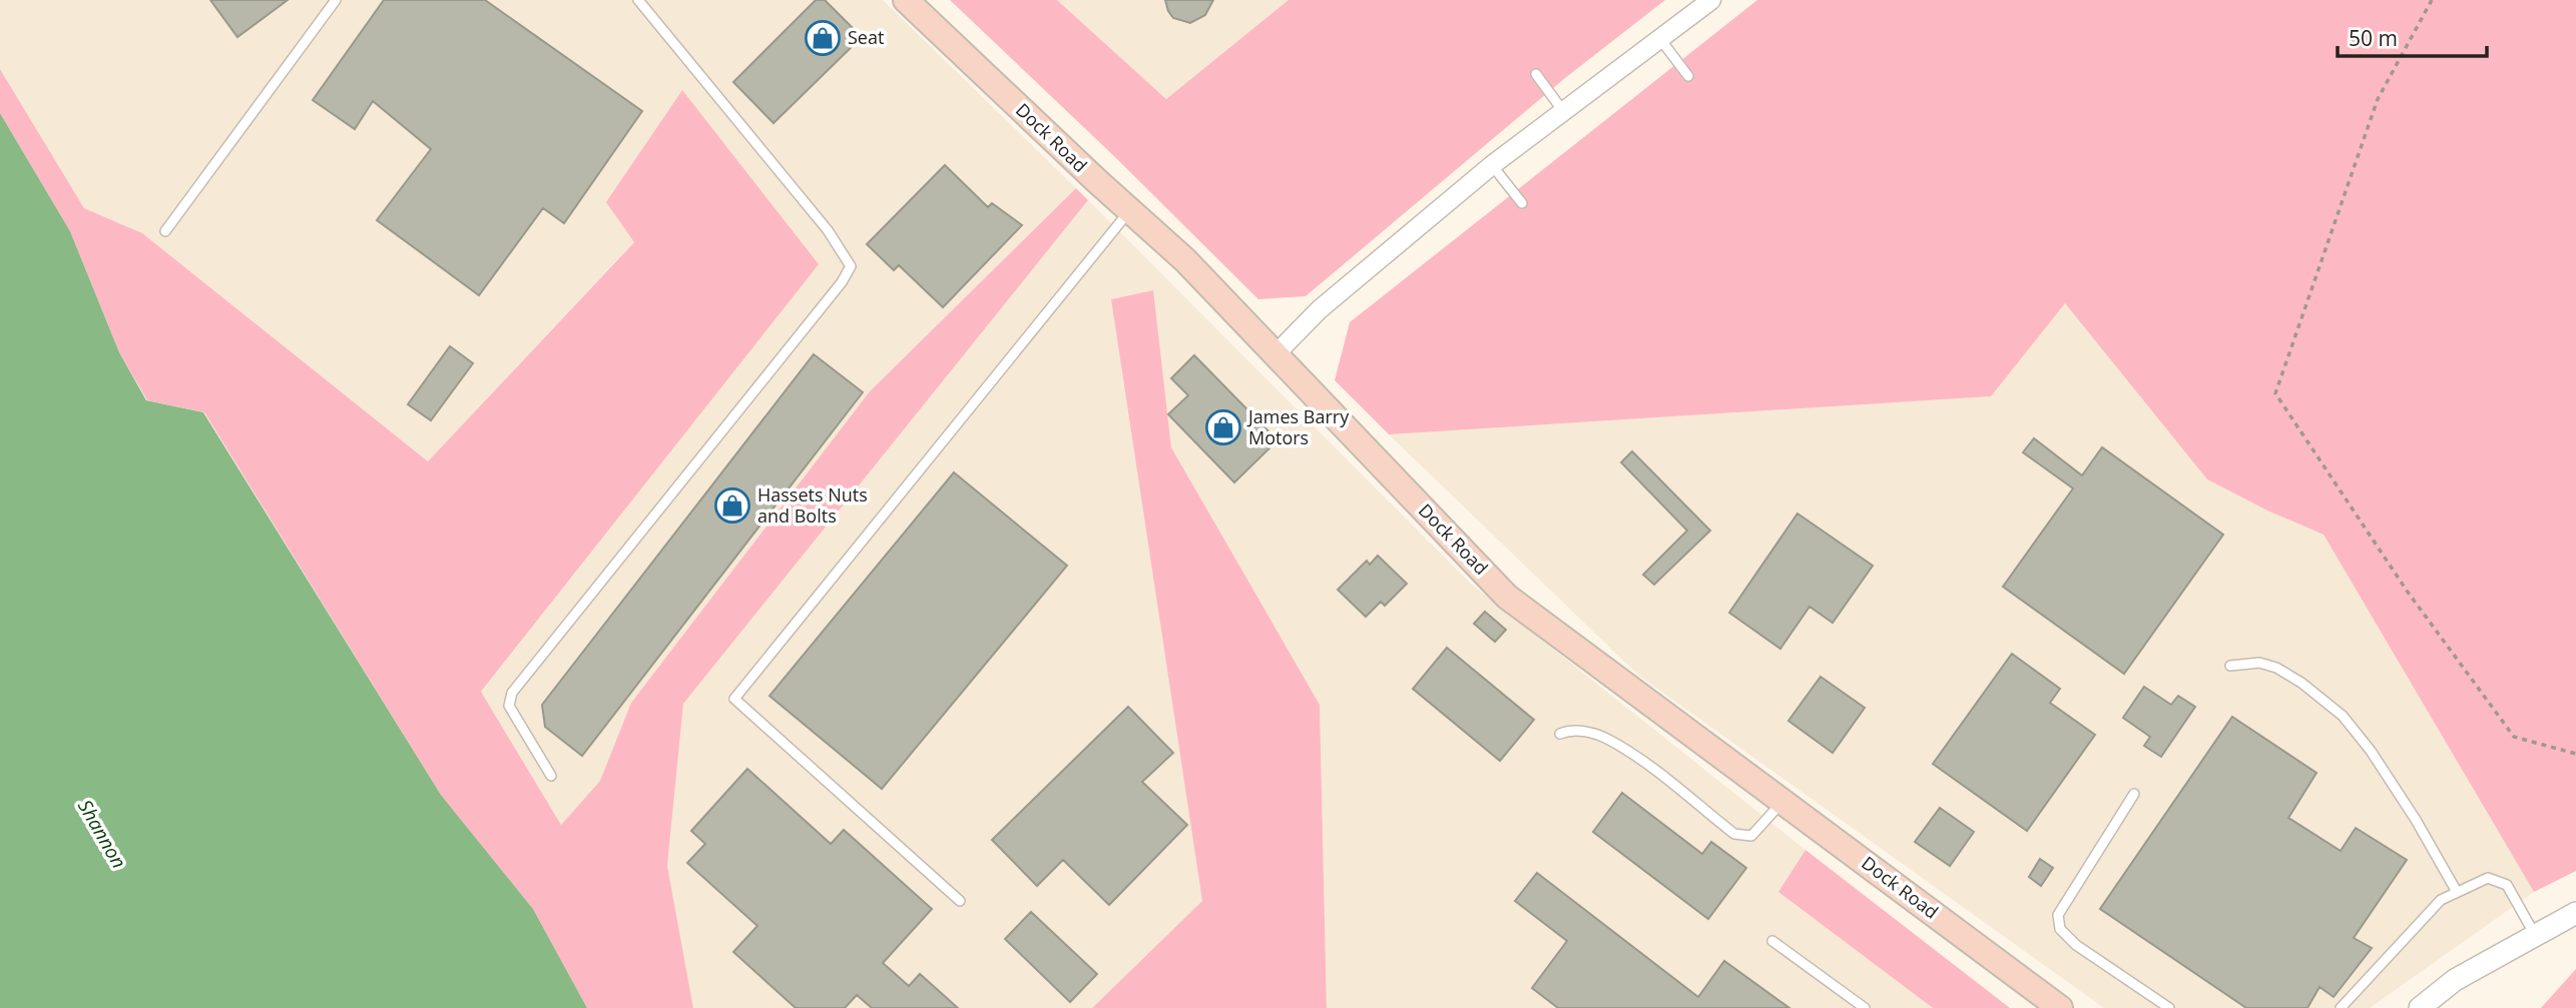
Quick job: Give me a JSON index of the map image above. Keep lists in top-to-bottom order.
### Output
{
  "streets": {
    "main road": ["Dock Road"]
  },
  "water": ["Shannon"],
  "places": {
    "shop": ["Seat", "James Barry Motors", "Hassets Nuts and Bolts"]
  },
  "scale_bar": "50 m"
}
